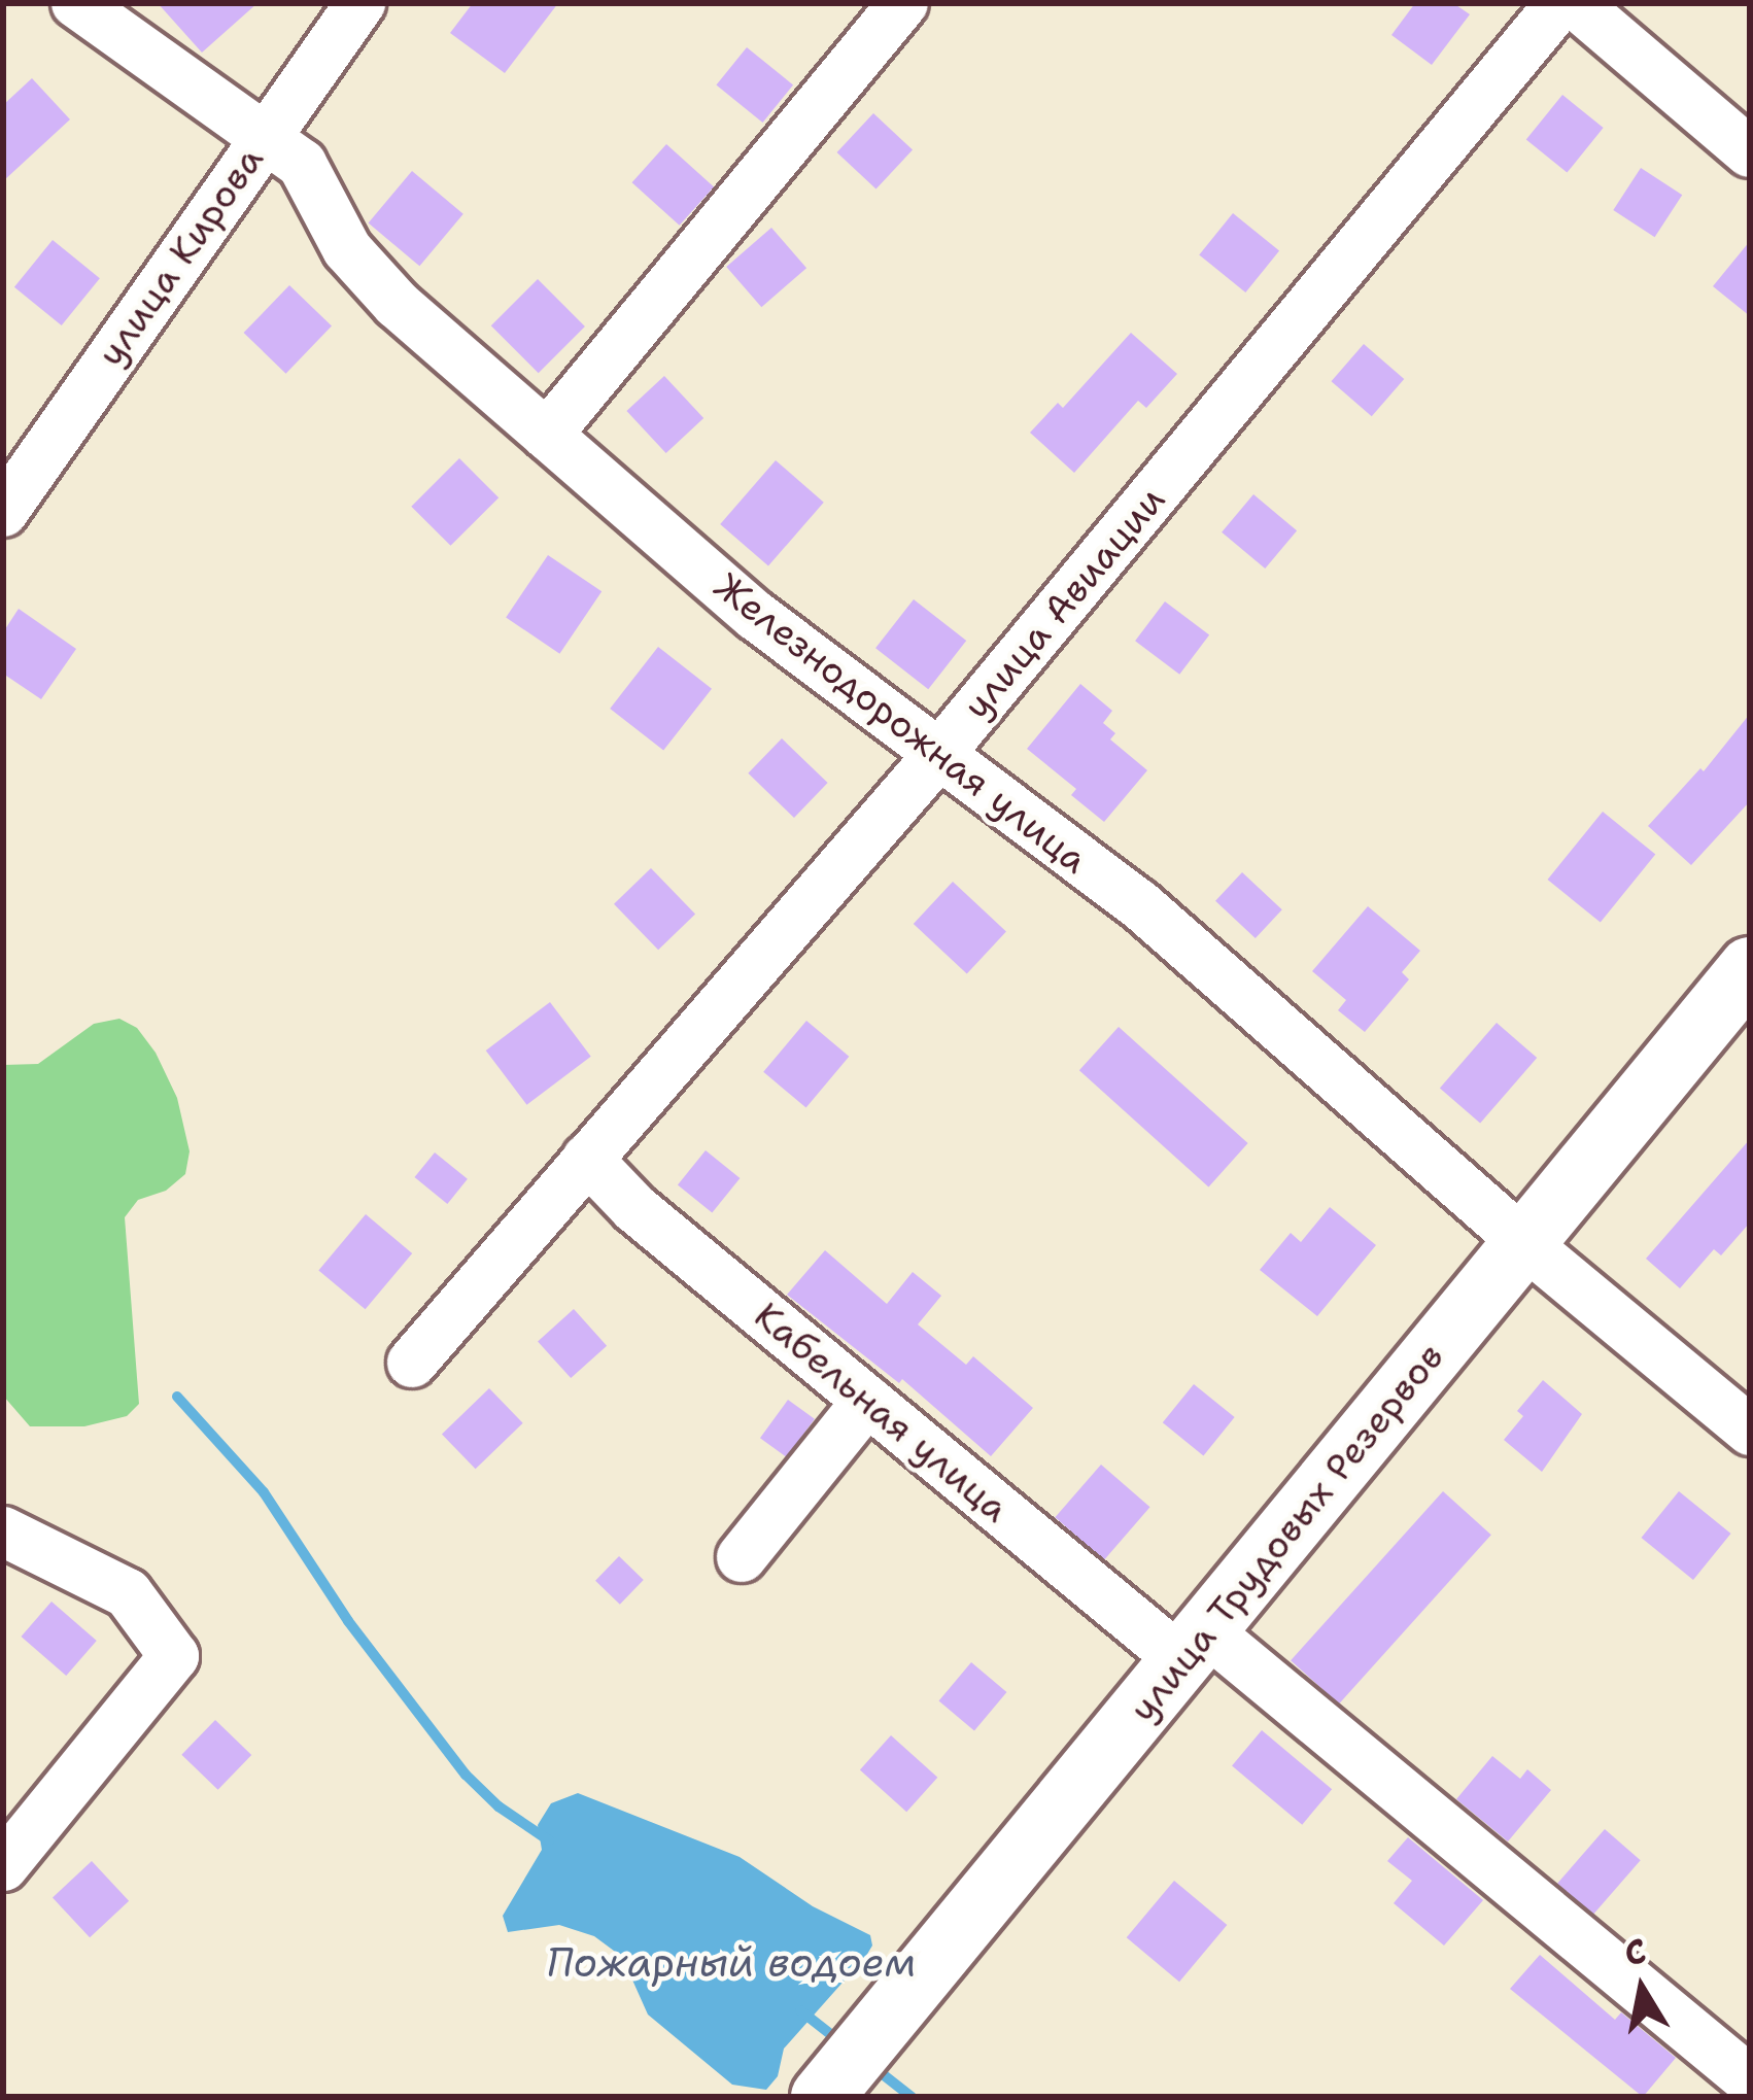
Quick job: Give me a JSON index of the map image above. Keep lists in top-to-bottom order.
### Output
{
  "streets": {
    "main road": ["улица Трудовых Резервов"],
    "street": [
      "улица Кирова",
      "улица Авиации",
      "Железнодорожная улица",
      "Кабельная улица"
    ]
  },
  "crossings": [
    ["улица Кирова", "Железнодорожная улица"],
    ["улица Авиации", "Железнодорожная улица"],
    ["улица Авиации", "Кабельная улица"],
    ["Железнодорожная улица", "улица Трудовых Резервов"],
    ["Кабельная улица", "улица Трудовых Резервов"]
  ],
  "water": ["Пожарный водоем"],
  "north": "top"
}
